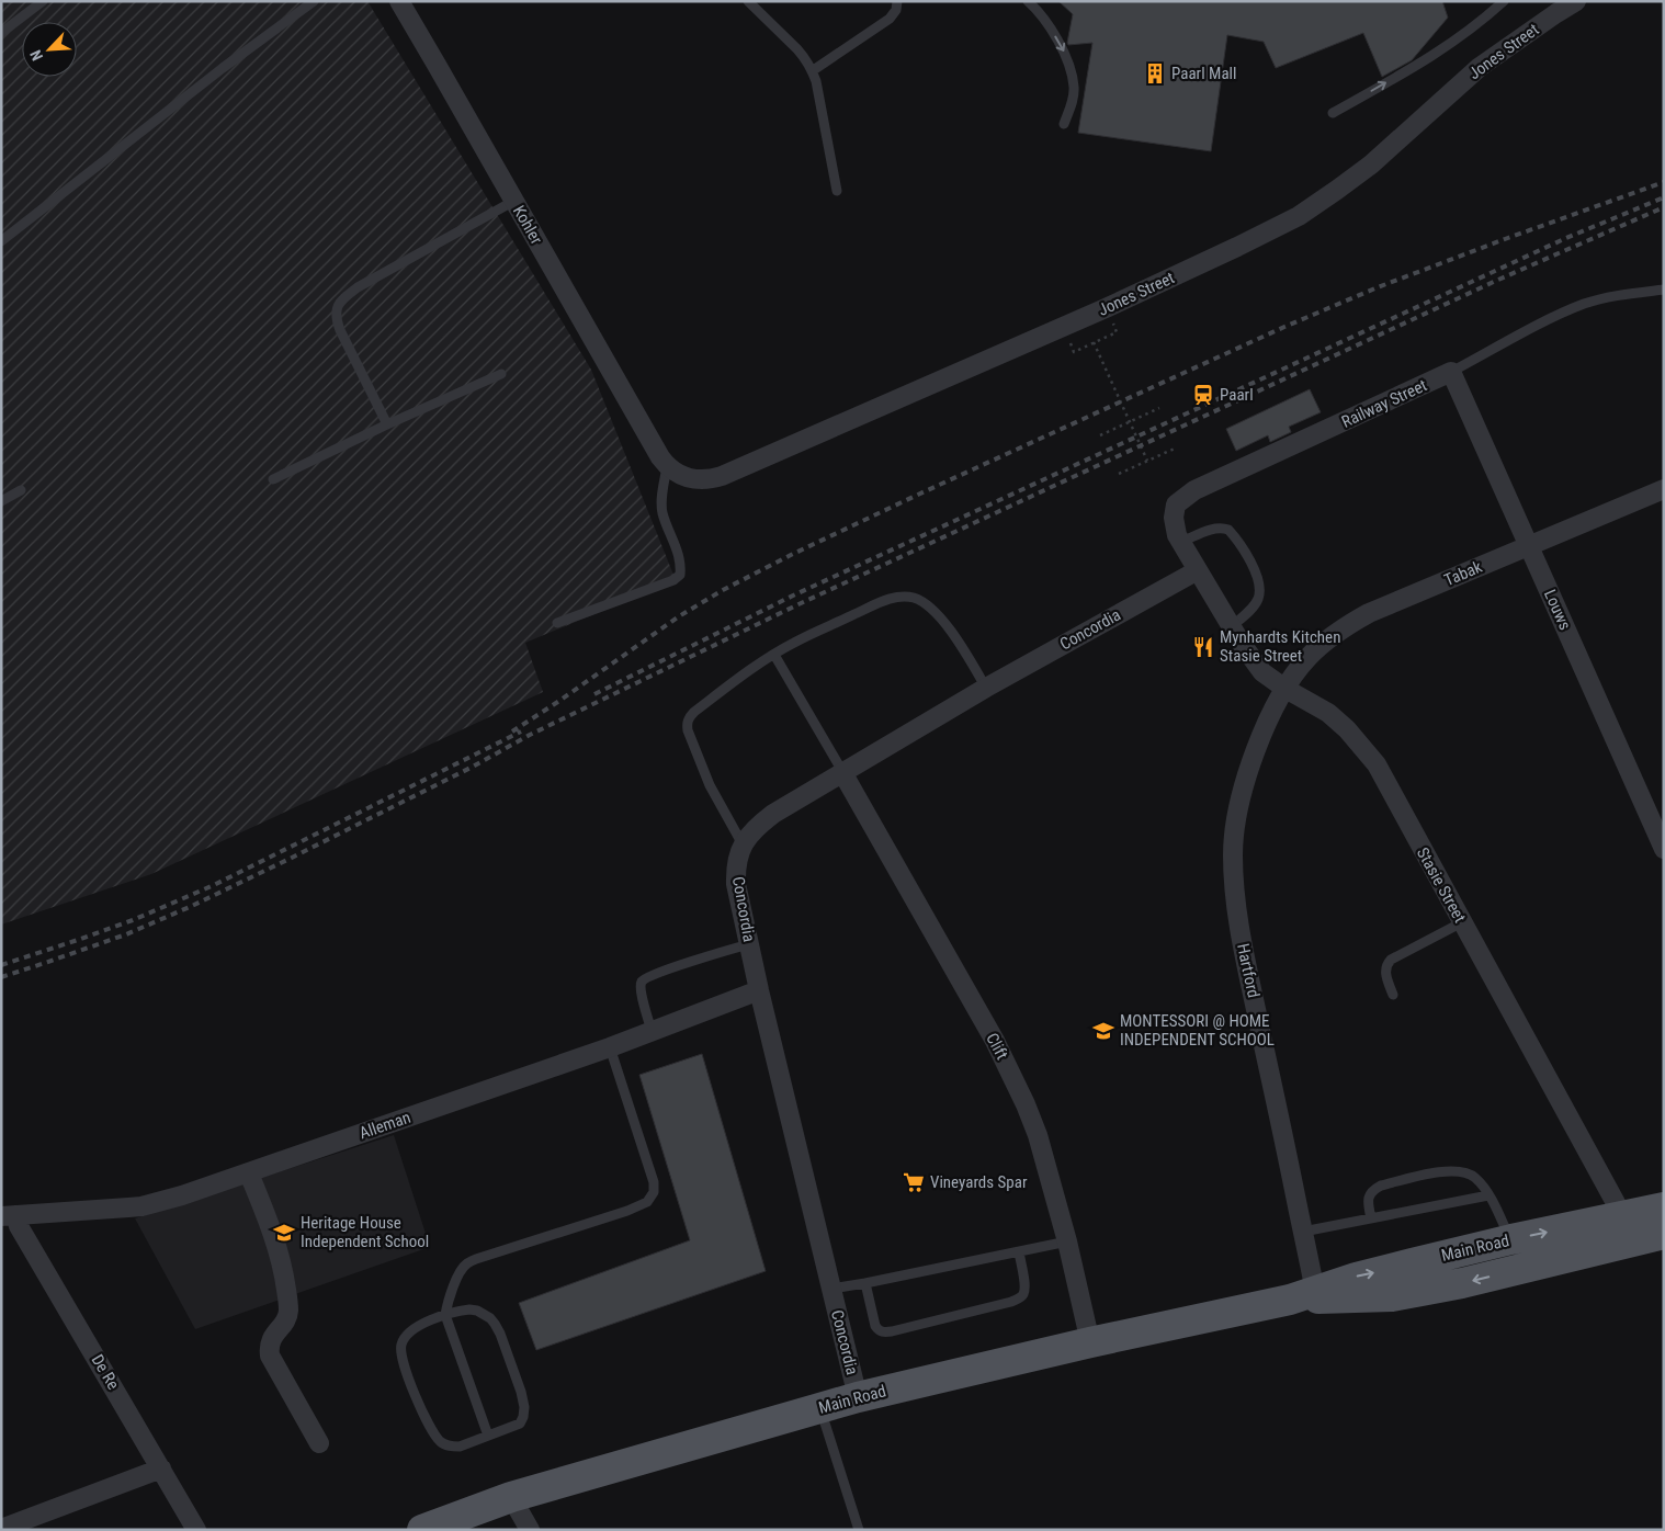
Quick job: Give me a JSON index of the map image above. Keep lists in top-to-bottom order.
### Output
{
  "streets": {
    "main road": ["Main Road"],
    "street": [
      "Jones Street",
      "Kohler",
      "Railway Street",
      "Tabak",
      "Louws",
      "Concordia",
      "Stasie Street",
      "Hartford",
      "Clift",
      "Alleman",
      "De Re"
    ]
  },
  "crossings": [
    ["Jones Street", "Kohler"],
    ["Railway Street", "Louws"],
    ["Railway Street", "Concordia"],
    ["Railway Street", "Stasie Street"],
    ["Tabak", "Louws"],
    ["Tabak", "Stasie Street"],
    ["Tabak", "Hartford"],
    ["Concordia", "Stasie Street"],
    ["Concordia", "Clift"],
    ["Concordia", "Alleman"],
    ["Concordia", "Main Road"],
    ["Stasie Street", "Hartford"],
    ["Stasie Street", "Main Road"],
    ["Hartford", "Main Road"],
    ["Clift", "Main Road"],
    ["Alleman", "De Re"]
  ],
  "places": {
    "building": ["Paarl Mall"],
    "station": ["Paarl"],
    "restaurant": ["Mynhardts Kitchen Stasie Street"],
    "school or university": ["MONTESSORI @ HOME INDEPENDENT SCHOOL", "Heritage House Independent School"],
    "supermarket": ["Vineyards Spar"]
  },
  "north": "bottom left"
}
